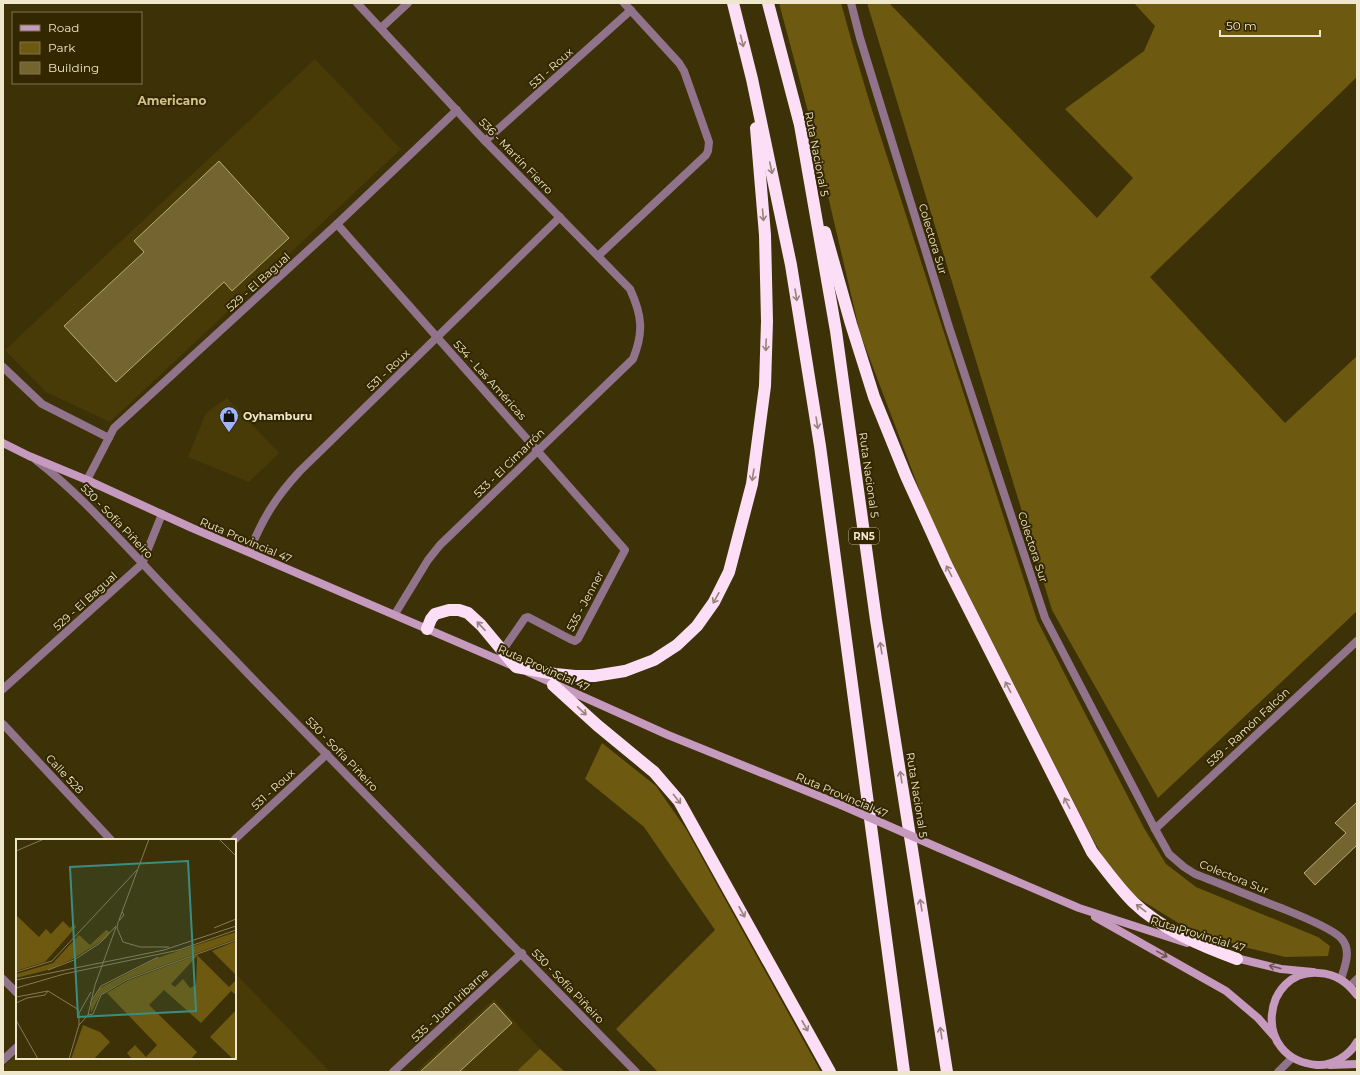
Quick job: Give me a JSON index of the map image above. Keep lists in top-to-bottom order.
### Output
{
  "streets": {
    "highway": ["Ruta Nacional 5", "RN5"],
    "main road": ["Ruta Provincial 47"],
    "street": [
      "531 - Roux",
      "536 - Martín Fierro",
      "Colectora Sur",
      "529 - El Bagual",
      "534 - Las Américas",
      "533 - El Cimarrón",
      "530 - Sofía Piñeiro",
      "535 - Jenner",
      "539 - Ramón Falcón",
      "Calle 528",
      "535 - Juan Iribarne"
    ]
  },
  "crossings": [
    ["531 - Roux", "536 - Martín Fierro"],
    ["531 - Roux", "534 - Las Américas"],
    ["531 - Roux", "530 - Sofía Piñeiro"],
    ["531 - Roux", "Ruta Provincial 47"],
    ["536 - Martín Fierro", "529 - El Bagual"],
    ["536 - Martín Fierro", "533 - El Cimarrón"],
    ["Colectora Sur", "Ruta Provincial 47"],
    ["Colectora Sur", "539 - Ramón Falcón"],
    ["529 - El Bagual", "534 - Las Américas"],
    ["529 - El Bagual", "530 - Sofía Piñeiro"],
    ["529 - El Bagual", "Ruta Provincial 47"],
    ["534 - Las Américas", "533 - El Cimarrón"],
    ["534 - Las Américas", "535 - Jenner"],
    ["533 - El Cimarrón", "Ruta Provincial 47"],
    ["530 - Sofía Piñeiro", "Ruta Provincial 47"],
    ["530 - Sofía Piñeiro", "535 - Juan Iribarne"]
  ],
  "districts": ["Americano"],
  "places": {
    "shop": ["Oyhamburu"]
  },
  "legend": ["Road", "Park", "Building"],
  "scale_bar": "50 m"
}
